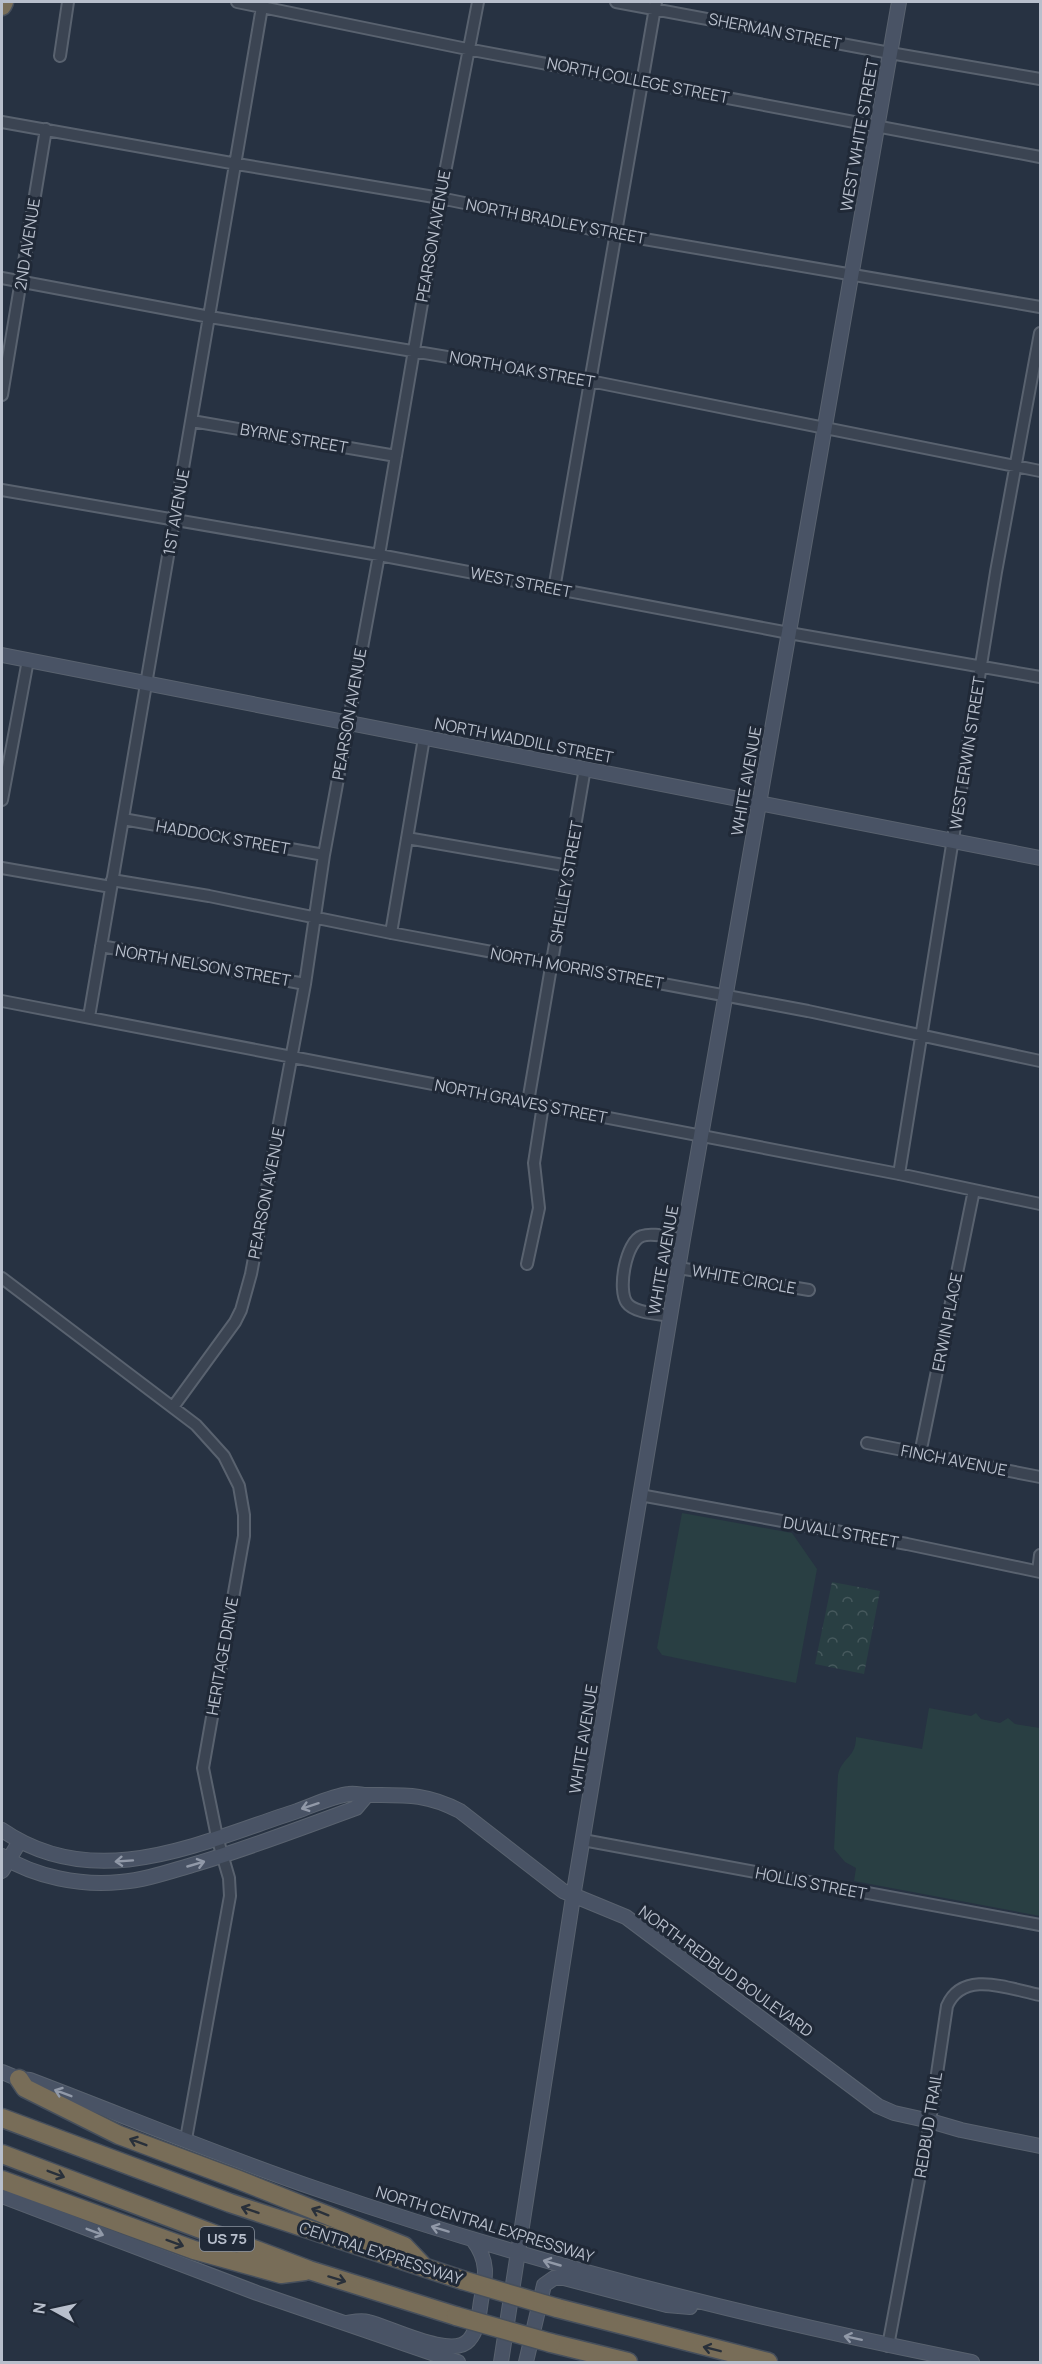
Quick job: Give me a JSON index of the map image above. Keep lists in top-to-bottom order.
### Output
{
  "streets": {
    "highway": ["US 75", "CENTRAL EXPRESSWAY"],
    "street": [
      "SHERMAN STREET",
      "NORTH COLLEGE STREET",
      "WEST WHITE STREET",
      "NORTH BRADLEY STREET",
      "PEARSON AVENUE",
      "2ND AVENUE",
      "NORTH OAK STREET",
      "BYRNE STREET",
      "1ST AVENUE",
      "WEST STREET",
      "NORTH WADDILL STREET",
      "WEST ERWIN STREET",
      "WHITE AVENUE",
      "HADDOCK STREET",
      "SHELLEY STREET",
      "NORTH NELSON STREET",
      "NORTH MORRIS STREET",
      "NORTH GRAVES STREET",
      "WHITE CIRCLE",
      "ERWIN PLACE",
      "FINCH AVENUE",
      "DUVALL STREET",
      "HERITAGE DRIVE",
      "HOLLIS STREET",
      "NORTH REDBUD BOULEVARD",
      "REDBUD TRAIL",
      "NORTH CENTRAL EXPRESSWAY"
    ]
  },
  "crossings": [
    ["SHERMAN STREET", "WEST WHITE STREET"],
    ["NORTH COLLEGE STREET", "WEST WHITE STREET"],
    ["NORTH COLLEGE STREET", "PEARSON AVENUE"],
    ["NORTH COLLEGE STREET", "1ST AVENUE"],
    ["WEST WHITE STREET", "NORTH BRADLEY STREET"],
    ["WEST WHITE STREET", "WHITE AVENUE"],
    ["NORTH BRADLEY STREET", "PEARSON AVENUE"],
    ["NORTH BRADLEY STREET", "2ND AVENUE"],
    ["NORTH BRADLEY STREET", "1ST AVENUE"],
    ["NORTH BRADLEY STREET", "WHITE AVENUE"],
    ["PEARSON AVENUE", "NORTH OAK STREET"],
    ["PEARSON AVENUE", "BYRNE STREET"],
    ["PEARSON AVENUE", "WEST STREET"],
    ["PEARSON AVENUE", "NORTH WADDILL STREET"],
    ["PEARSON AVENUE", "HADDOCK STREET"],
    ["PEARSON AVENUE", "NORTH NELSON STREET"],
    ["PEARSON AVENUE", "NORTH MORRIS STREET"],
    ["PEARSON AVENUE", "NORTH GRAVES STREET"],
    ["PEARSON AVENUE", "HERITAGE DRIVE"],
    ["2ND AVENUE", "NORTH OAK STREET"],
    ["NORTH OAK STREET", "1ST AVENUE"],
    ["NORTH OAK STREET", "WEST ERWIN STREET"],
    ["NORTH OAK STREET", "WHITE AVENUE"],
    ["BYRNE STREET", "1ST AVENUE"],
    ["1ST AVENUE", "WEST STREET"],
    ["1ST AVENUE", "NORTH WADDILL STREET"],
    ["1ST AVENUE", "HADDOCK STREET"],
    ["1ST AVENUE", "NORTH NELSON STREET"],
    ["1ST AVENUE", "NORTH MORRIS STREET"],
    ["1ST AVENUE", "NORTH GRAVES STREET"],
    ["WEST STREET", "WEST ERWIN STREET"],
    ["WEST STREET", "WHITE AVENUE"],
    ["NORTH WADDILL STREET", "WEST ERWIN STREET"],
    ["NORTH WADDILL STREET", "WHITE AVENUE"],
    ["NORTH WADDILL STREET", "SHELLEY STREET"],
    ["WEST ERWIN STREET", "NORTH MORRIS STREET"],
    ["WEST ERWIN STREET", "NORTH GRAVES STREET"],
    ["WHITE AVENUE", "NORTH MORRIS STREET"],
    ["WHITE AVENUE", "NORTH GRAVES STREET"],
    ["WHITE AVENUE", "WHITE CIRCLE"],
    ["WHITE AVENUE", "DUVALL STREET"],
    ["WHITE AVENUE", "HOLLIS STREET"],
    ["WHITE AVENUE", "NORTH REDBUD BOULEVARD"],
    ["WHITE AVENUE", "NORTH CENTRAL EXPRESSWAY"],
    ["SHELLEY STREET", "NORTH MORRIS STREET"],
    ["SHELLEY STREET", "NORTH GRAVES STREET"],
    ["NORTH GRAVES STREET", "ERWIN PLACE"],
    ["ERWIN PLACE", "FINCH AVENUE"],
    ["HERITAGE DRIVE", "NORTH REDBUD BOULEVARD"],
    ["HERITAGE DRIVE", "NORTH CENTRAL EXPRESSWAY"],
    ["NORTH REDBUD BOULEVARD", "REDBUD TRAIL"],
    ["REDBUD TRAIL", "NORTH CENTRAL EXPRESSWAY"]
  ],
  "north": "left"
}
